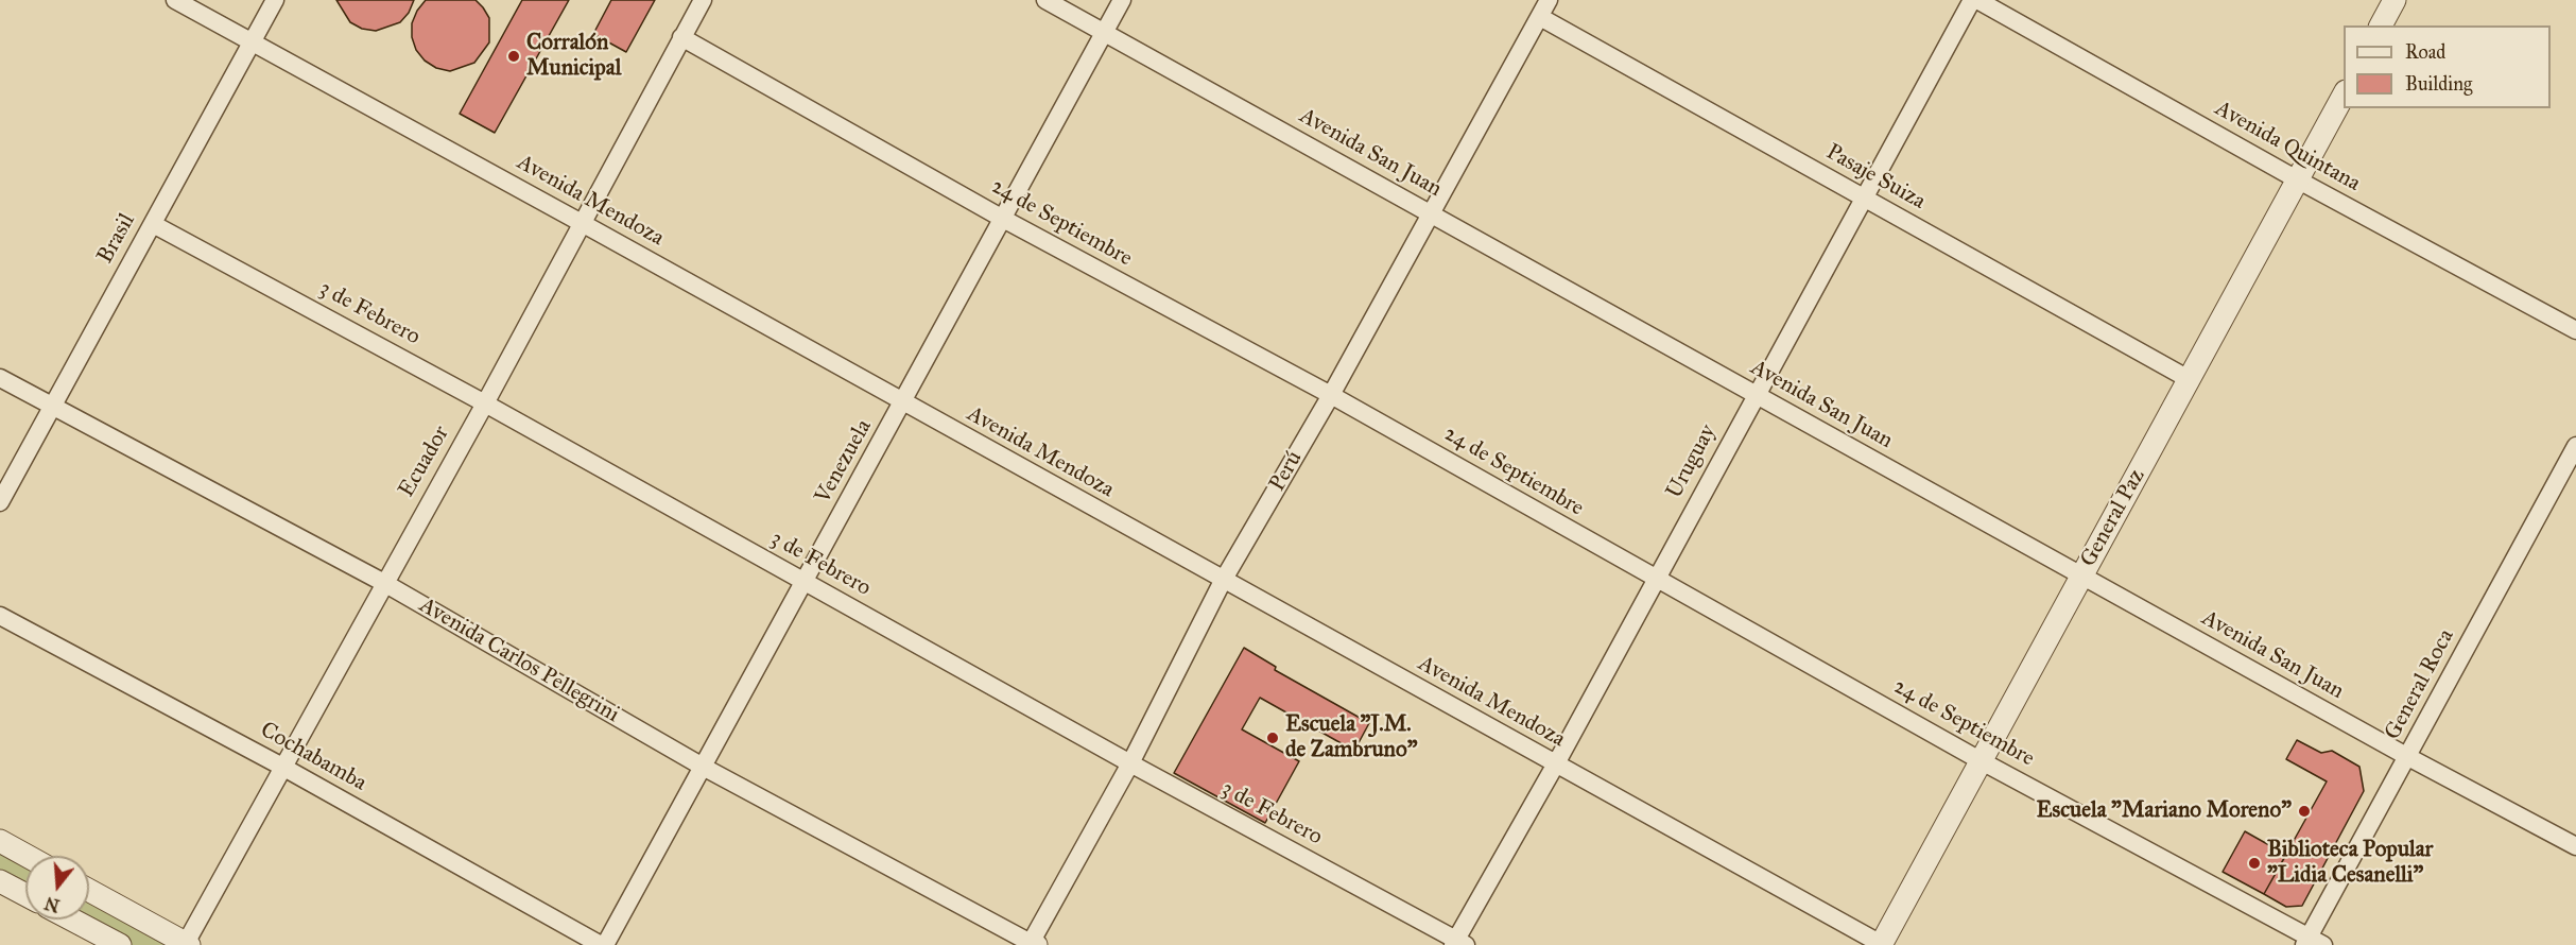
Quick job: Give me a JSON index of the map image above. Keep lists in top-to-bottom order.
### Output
{
  "streets": {
    "street": [
      "Avenida Quintana",
      "Avenida San Juan",
      "Pasaje Suiza",
      "Avenida Mendoza",
      "24 de Septiembre",
      "Brasil",
      "3 de Febrero",
      "Ecuador",
      "Venezuela",
      "Uruguay",
      "Perú",
      "General Paz",
      "Avenida Carlos Pellegrini",
      "General Roca",
      "Cochabamba"
    ]
  },
  "crossings": [
    ["Avenida Quintana", "General Paz"],
    ["Avenida San Juan", "Venezuela"],
    ["Avenida San Juan", "Uruguay"],
    ["Avenida San Juan", "Perú"],
    ["Avenida San Juan", "General Paz"],
    ["Avenida San Juan", "General Roca"],
    ["Pasaje Suiza", "Uruguay"],
    ["Pasaje Suiza", "Perú"],
    ["Pasaje Suiza", "General Paz"],
    ["Avenida Mendoza", "Brasil"],
    ["Avenida Mendoza", "Ecuador"],
    ["Avenida Mendoza", "Venezuela"],
    ["Avenida Mendoza", "Uruguay"],
    ["Avenida Mendoza", "Perú"],
    ["Avenida Mendoza", "General Paz"],
    ["24 de Septiembre", "Ecuador"],
    ["24 de Septiembre", "Venezuela"],
    ["24 de Septiembre", "Uruguay"],
    ["24 de Septiembre", "Perú"],
    ["24 de Septiembre", "General Paz"],
    ["24 de Septiembre", "General Roca"],
    ["Brasil", "3 de Febrero"],
    ["Brasil", "Avenida Carlos Pellegrini"],
    ["3 de Febrero", "Ecuador"],
    ["3 de Febrero", "Venezuela"],
    ["3 de Febrero", "Uruguay"],
    ["3 de Febrero", "Perú"],
    ["Ecuador", "Avenida Carlos Pellegrini"],
    ["Ecuador", "Cochabamba"],
    ["Venezuela", "Avenida Carlos Pellegrini"],
    ["Venezuela", "Cochabamba"],
    ["Perú", "Avenida Carlos Pellegrini"]
  ],
  "places": [
    "Corralón Municipal",
    "Escuela \"J.M. de Zambruno\"",
    "Escuela \"Mariano Moreno\"",
    "Biblioteca Popular \"Lidia Cesanelli\""
  ],
  "legend": ["Road", "Building"],
  "north": "bottom"
}
